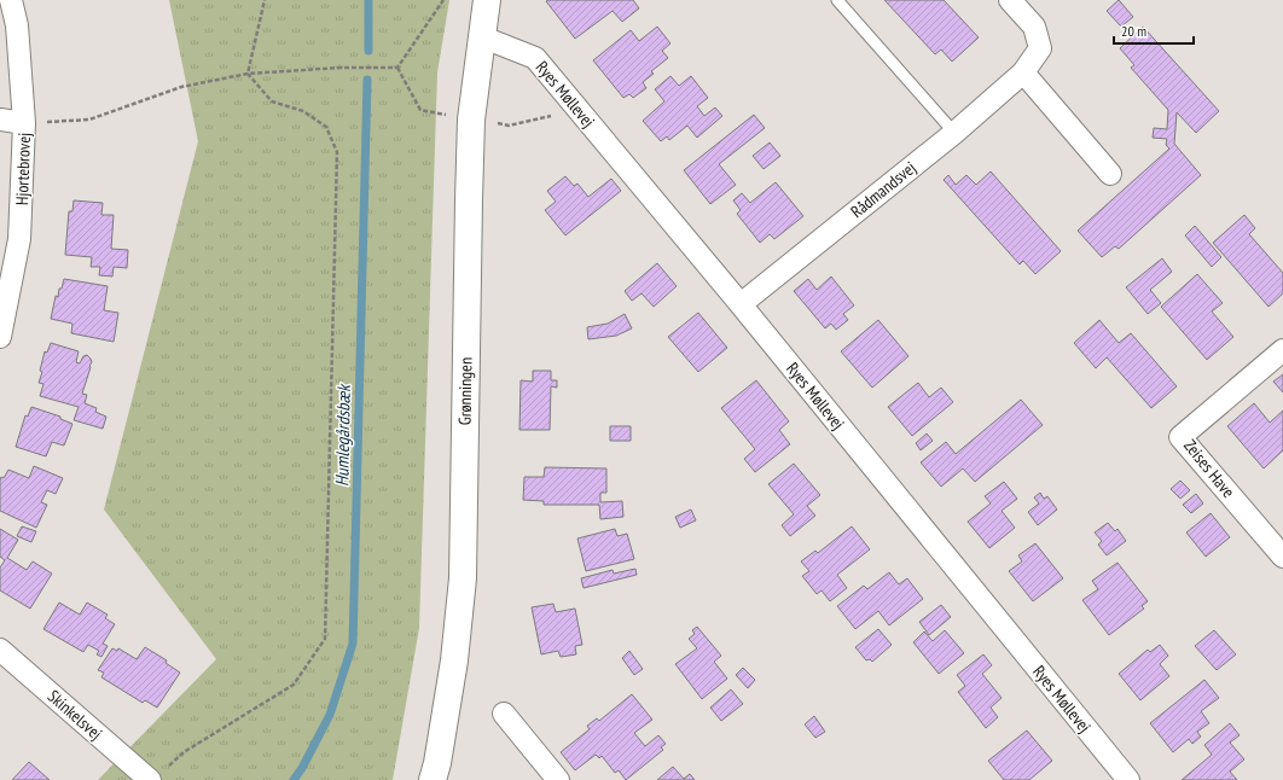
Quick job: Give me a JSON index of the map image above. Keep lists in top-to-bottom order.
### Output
{
  "streets": {
    "street": [
      "Ryes Møllevej",
      "Hjortebrovej",
      "Rådmandsvej",
      "Grønningen",
      "Zeises Have",
      "Skinkelsvej"
    ]
  },
  "crossings": [
    ["Ryes Møllevej", "Rådmandsvej"],
    ["Ryes Møllevej", "Grønningen"]
  ],
  "water": ["Humlegårdsbæk"],
  "scale_bar": "20 m"
}
